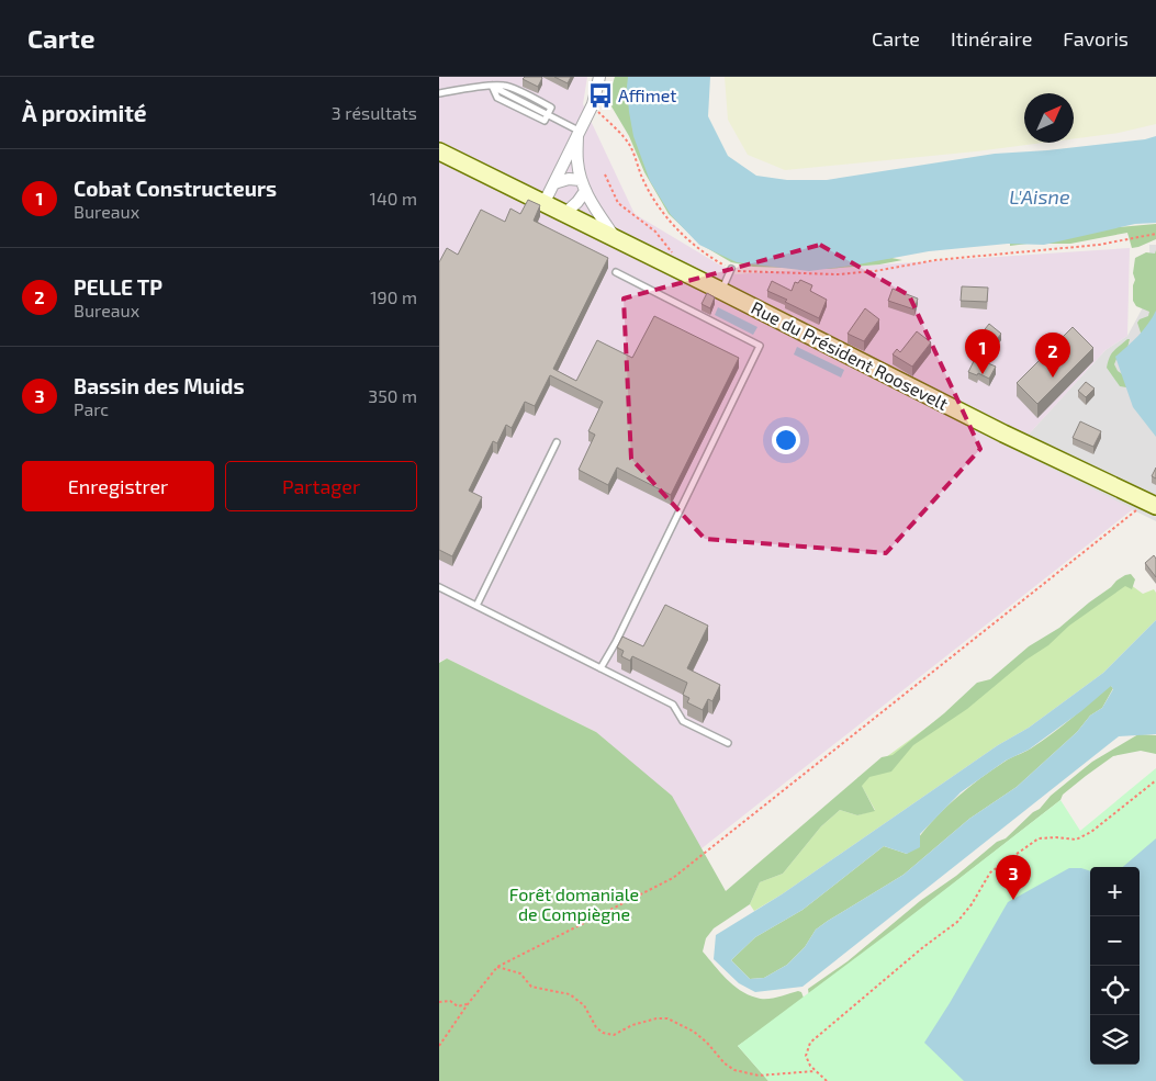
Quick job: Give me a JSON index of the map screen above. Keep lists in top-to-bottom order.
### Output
{
  "streets": {
    "street": ["Rue du Président Roosevelt"]
  },
  "water": ["L'Aisne"],
  "parks": ["Forêt domaniale de Compiègne"],
  "places": {
    "bus stop": ["Affimet"]
  },
  "north": "top right",
  "page": {
    "header": "Carte",
    "nav": ["Carte", "Itinéraire", "Favoris"],
    "heading": ["À proximité", "3 résultats"],
    "list": [
      {
        "mark": "1",
        "name": "Cobat Constructeurs",
        "note": "Bureaux",
        "value": "140 m"
      },
      {
        "mark": "2",
        "name": "PELLE TP",
        "note": "Bureaux",
        "value": "190 m"
      },
      {
        "mark": "3",
        "name": "Bassin des Muids",
        "note": "Parc",
        "value": "350 m"
      }
    ],
    "pins": ["1", "2", "3"],
    "buttons": ["Enregistrer", "Partager"],
    "map_buttons": ["+", "−"]
  }
}
